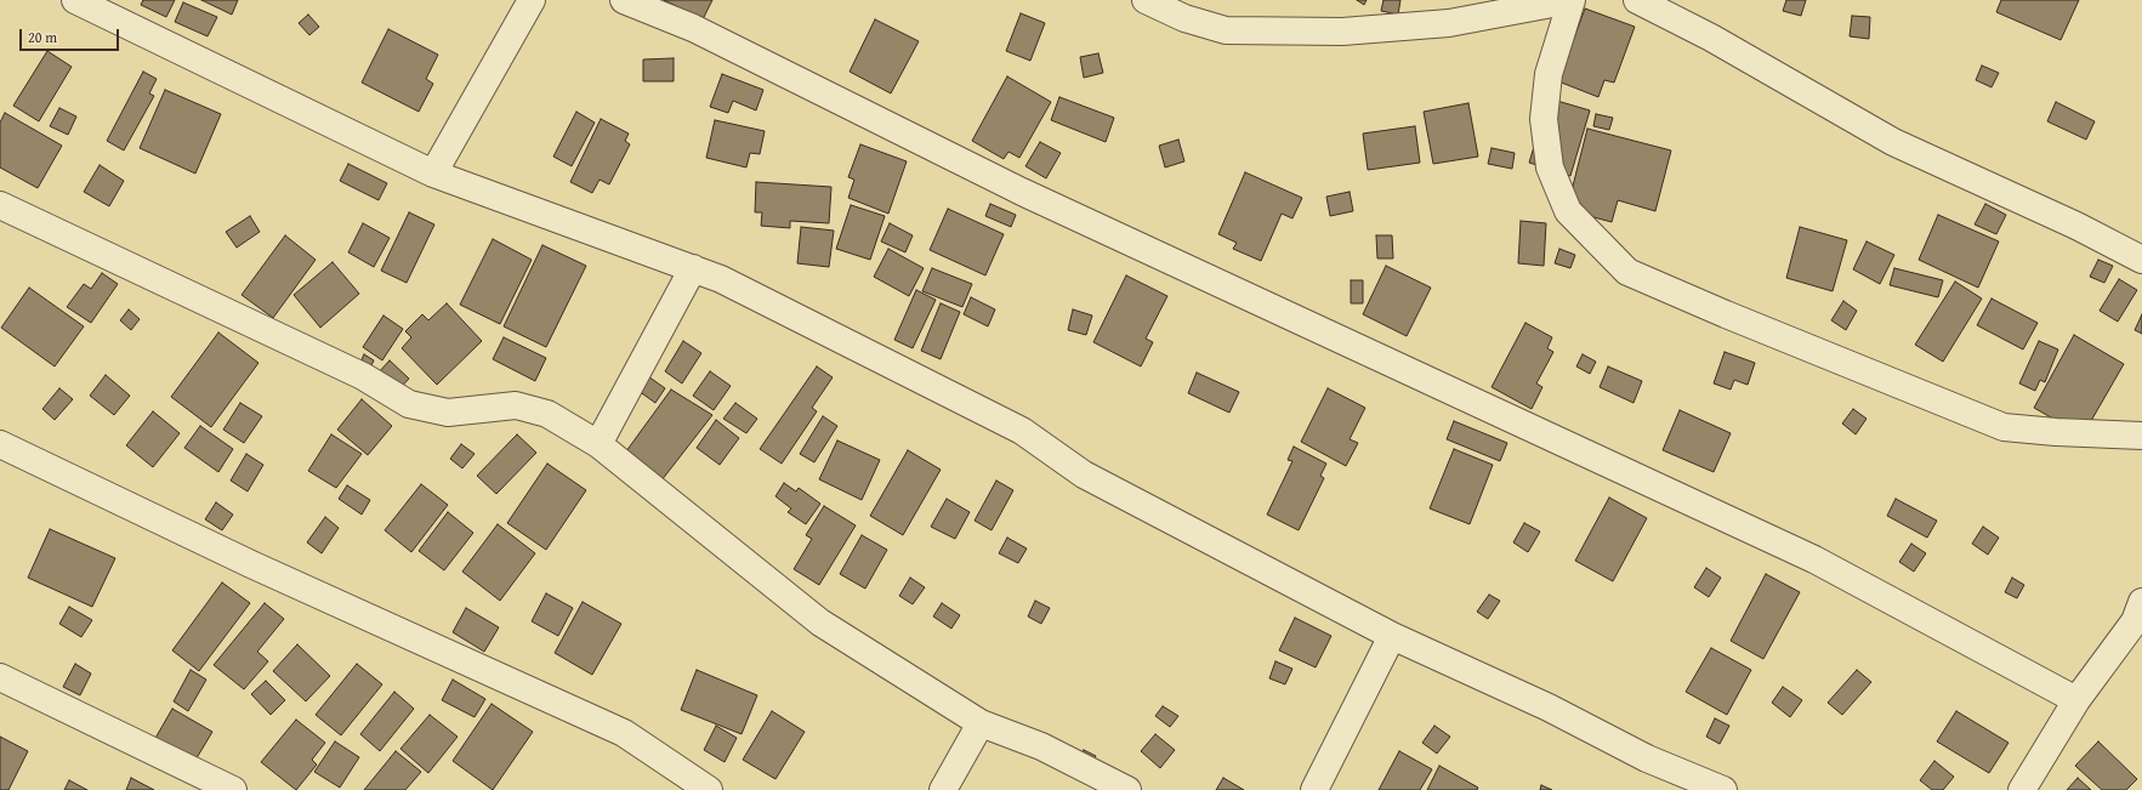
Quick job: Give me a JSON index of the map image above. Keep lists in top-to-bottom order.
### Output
{
  "scale_bar": "20 m"
}
